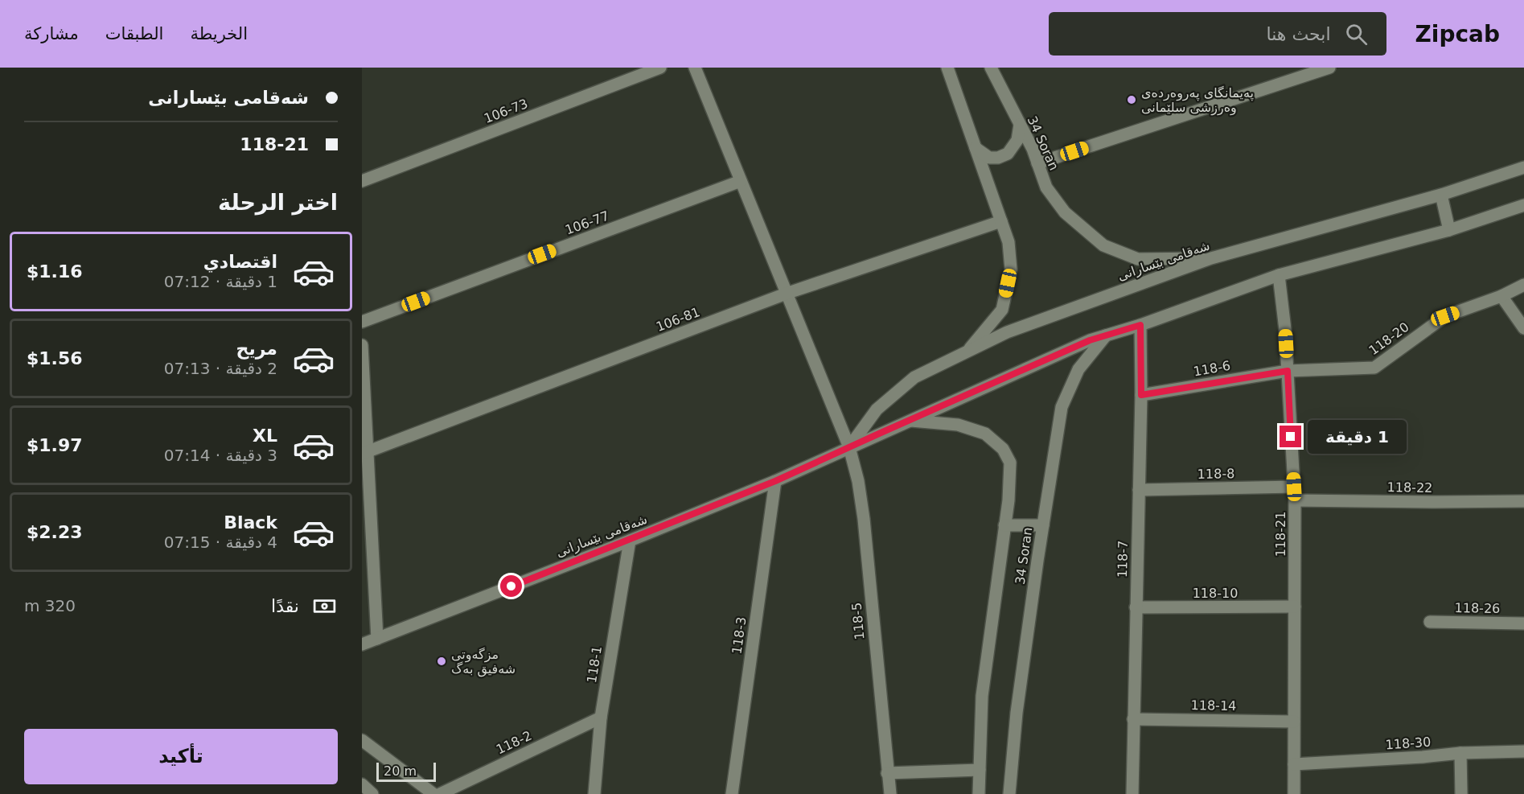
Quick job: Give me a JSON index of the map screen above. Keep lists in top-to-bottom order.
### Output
{
  "streets": {
    "street": [
      "106-73",
      "34 Soran",
      "106-77",
      "شەقامی بێسارانی",
      "106-81",
      "118-20",
      "118-6",
      "118-8",
      "118-22",
      "118-21",
      "118-7",
      "118-10",
      "118-26",
      "118-5",
      "118-3",
      "118-1",
      "118-14",
      "118-2",
      "118-30"
    ]
  },
  "crossings": [
    ["34 Soran", "شەقامی بێسارانی"],
    ["106-77", "118-5"],
    ["شەقامی بێسارانی", "118-21"],
    ["شەقامی بێسارانی", "118-7"],
    ["شەقامی بێسارانی", "118-5"],
    ["شەقامی بێسارانی", "118-3"],
    ["شەقامی بێسارانی", "118-1"],
    ["106-81", "118-5"],
    ["118-20", "118-6"],
    ["118-20", "118-21"],
    ["118-6", "118-21"],
    ["118-6", "118-7"],
    ["118-8", "118-21"],
    ["118-8", "118-7"],
    ["118-22", "118-21"],
    ["118-21", "118-10"],
    ["118-21", "118-14"],
    ["118-21", "118-30"],
    ["118-7", "118-10"],
    ["118-7", "118-14"],
    ["118-1", "118-2"]
  ],
  "places": ["پەیمانگای پەروەردەی وەرزشی سلێمانی", "مزگەوتی شەفیق بەگ"],
  "scale_bar": "20 m",
  "page": {
    "header": "Zipcab",
    "search": "ابحث هنا",
    "nav": ["الخريطة", "الطبقات", "مشاركة"],
    "banner": ["شەقامی بێسارانی", "118-21"],
    "heading": "اختر الرحلة",
    "list": [
      {
        "name": "اقتصادي",
        "note": "1 دقيقة · 07:12",
        "value": "$1.16"
      },
      {
        "name": "مريح",
        "note": "2 دقيقة · 07:13",
        "value": "$1.56"
      },
      {
        "name": "XL",
        "note": "3 دقيقة · 07:14",
        "value": "$1.97"
      },
      {
        "name": "Black",
        "note": "4 دقيقة · 07:15",
        "value": "$2.23"
      }
    ],
    "bubble": "1 دقيقة",
    "pay": ["نقدًا", "320 m"],
    "buttons": "تأكيد",
    "scale": "20 m"
  }
}
